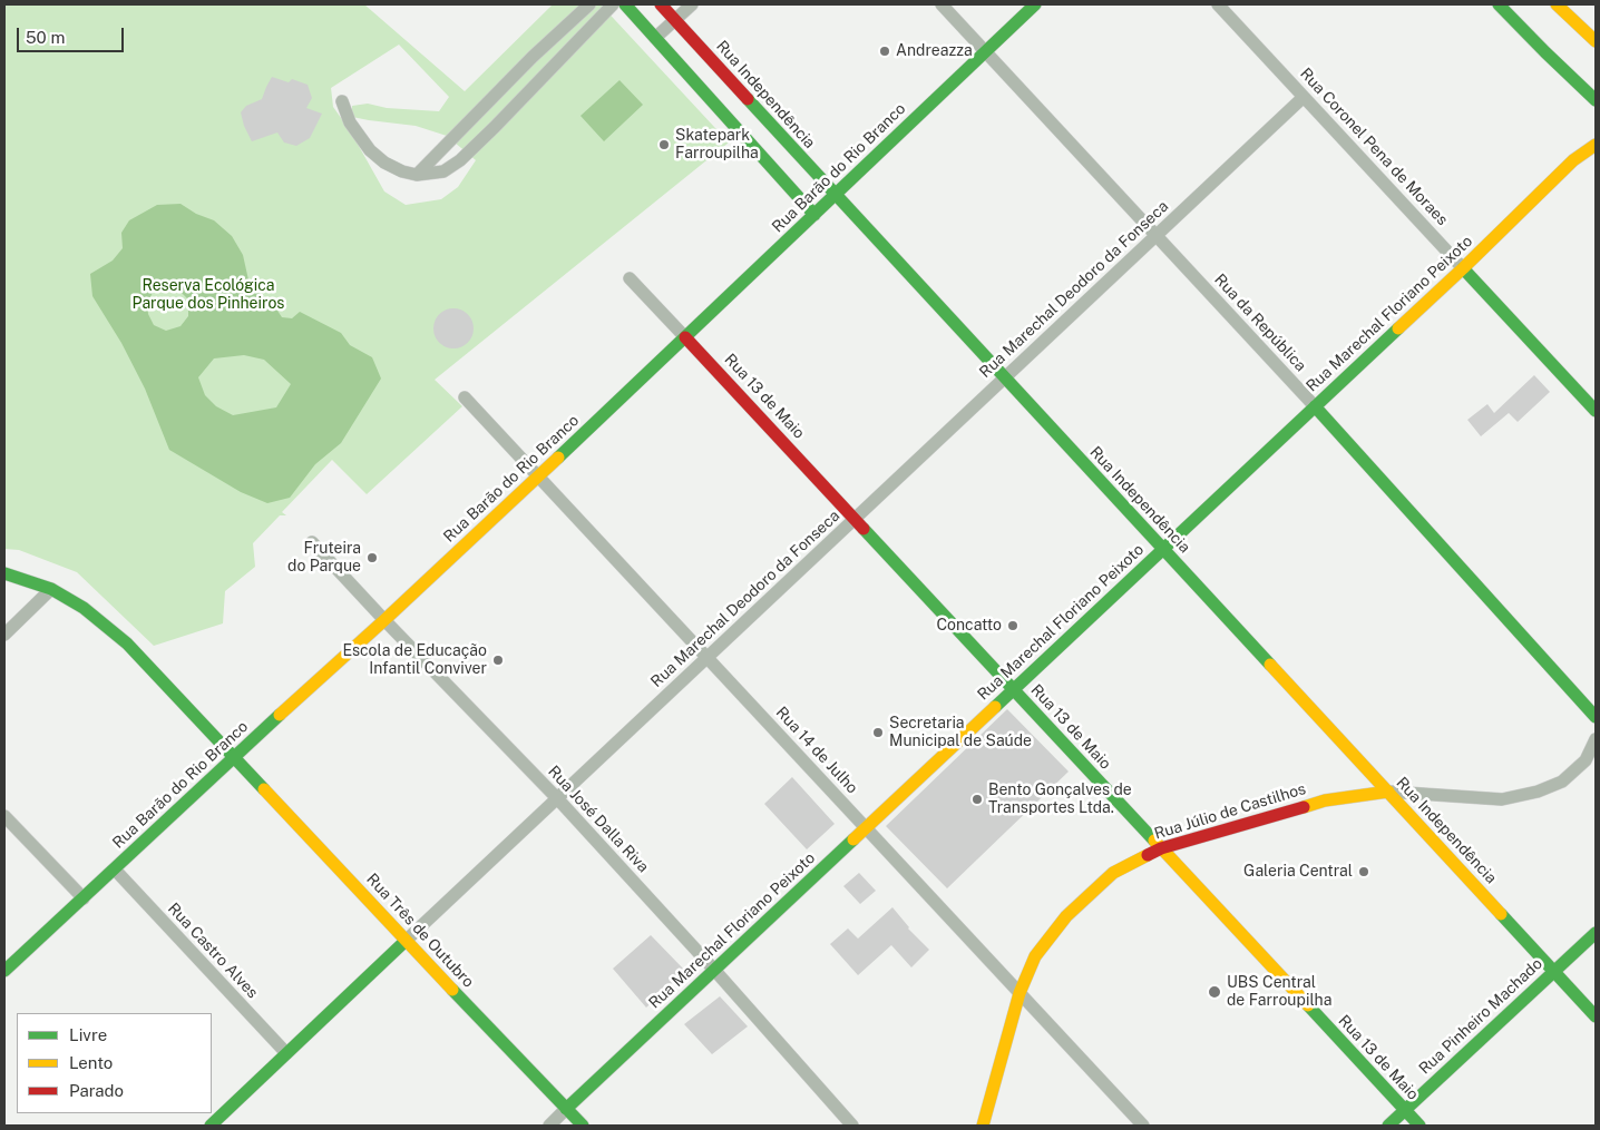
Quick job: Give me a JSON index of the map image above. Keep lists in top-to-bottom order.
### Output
{
  "streets": {
    "street": [
      "Rua Independência",
      "Rua Coronel Pena de Moraes",
      "Rua Barão do Rio Branco",
      "Rua Marechal Deodoro da Fonseca",
      "Rua Marechal Floriano Peixoto",
      "Rua da República",
      "Rua 13 de Maio",
      "Rua 14 de Julho",
      "Rua Júlio de Castilhos",
      "Rua José Dalla Riva",
      "Rua Três de Outubro",
      "Rua Castro Alves",
      "Rua Pinheiro Machado"
    ]
  },
  "crossings": [
    ["Rua Independência", "Rua Barão do Rio Branco"],
    ["Rua Independência", "Rua Marechal Deodoro da Fonseca"],
    ["Rua Independência", "Rua Marechal Floriano Peixoto"],
    ["Rua Independência", "Rua Júlio de Castilhos"],
    ["Rua Independência", "Rua Pinheiro Machado"],
    ["Rua Coronel Pena de Moraes", "Rua Marechal Deodoro da Fonseca"],
    ["Rua Coronel Pena de Moraes", "Rua Marechal Floriano Peixoto"],
    ["Rua Barão do Rio Branco", "Rua da República"],
    ["Rua Barão do Rio Branco", "Rua 13 de Maio"],
    ["Rua Barão do Rio Branco", "Rua 14 de Julho"],
    ["Rua Barão do Rio Branco", "Rua José Dalla Riva"],
    ["Rua Barão do Rio Branco", "Rua Três de Outubro"],
    ["Rua Barão do Rio Branco", "Rua Castro Alves"],
    ["Rua Marechal Deodoro da Fonseca", "Rua da República"],
    ["Rua Marechal Deodoro da Fonseca", "Rua 13 de Maio"],
    ["Rua Marechal Deodoro da Fonseca", "Rua 14 de Julho"],
    ["Rua Marechal Deodoro da Fonseca", "Rua José Dalla Riva"],
    ["Rua Marechal Deodoro da Fonseca", "Rua Três de Outubro"],
    ["Rua Marechal Deodoro da Fonseca", "Rua Castro Alves"],
    ["Rua Marechal Floriano Peixoto", "Rua da República"],
    ["Rua Marechal Floriano Peixoto", "Rua 13 de Maio"],
    ["Rua Marechal Floriano Peixoto", "Rua 14 de Julho"],
    ["Rua Marechal Floriano Peixoto", "Rua José Dalla Riva"],
    ["Rua Marechal Floriano Peixoto", "Rua Três de Outubro"],
    ["Rua 13 de Maio", "Rua Júlio de Castilhos"],
    ["Rua 13 de Maio", "Rua Pinheiro Machado"],
    ["Rua 14 de Julho", "Rua Júlio de Castilhos"]
  ],
  "parks": ["Reserva Ecológica Parque dos Pinheiros"],
  "places": [
    "Andreazza",
    "Skatepark Farroupilha",
    "Fruteira do Parque",
    "Concatto",
    "Escola de Educação Infantil Conviver",
    "Secretaria Municipal de Saúde",
    "Bento Gonçalves de Transportes Ltda.",
    "Galeria Central",
    "UBS Central de Farroupilha"
  ],
  "legend": ["Livre", "Lento", "Parado"],
  "scale_bar": "50 m"
}
